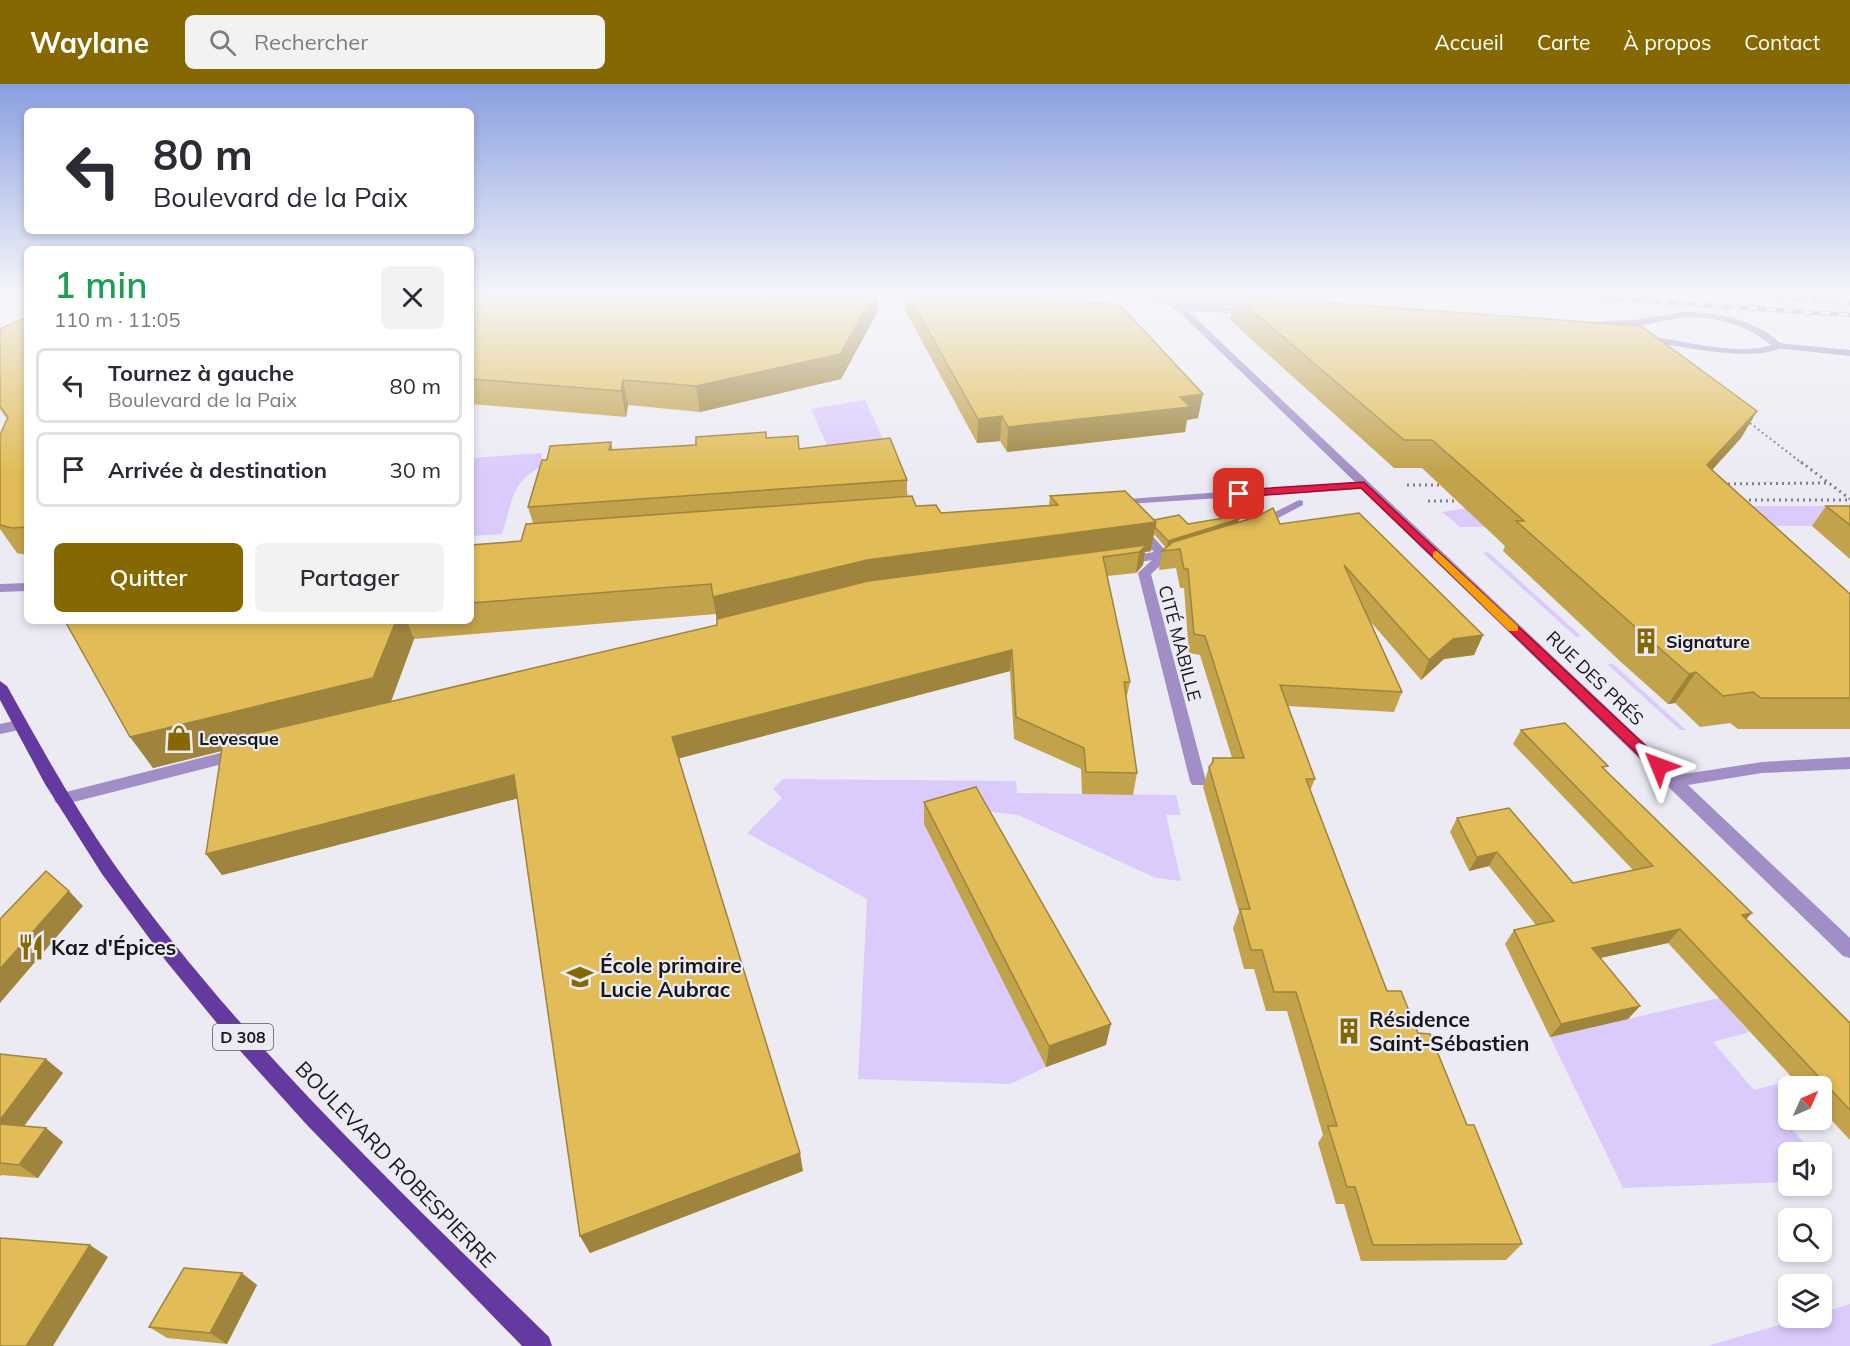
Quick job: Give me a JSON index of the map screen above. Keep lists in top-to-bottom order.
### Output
{
  "streets": {
    "main road": ["D 308", "BOULEVARD ROBESPIERRE"],
    "street": ["CITÉ MABILLE", "RUE DES PRÉS"]
  },
  "places": {
    "building": ["Signature", "Résidence Saint-Sébastien"],
    "shop": ["Levesque"],
    "restaurant": ["Kaz d'Épices"],
    "school or university": ["École primaire Lucie Aubrac"]
  },
  "north": "top right",
  "page": {
    "header": "Waylane",
    "search": "Rechercher",
    "nav": [
      "Accueil",
      "Carte",
      "À propos",
      "Contact"
    ],
    "turn": ["80 m", "Boulevard de la Paix"],
    "heading": ["1 min", "110 m · 11:05"],
    "list": [
      {
        "name": "Tournez à gauche",
        "note": "Boulevard de la Paix",
        "value": "80 m"
      },
      {
        "name": "Arrivée à destination",
        "value": "30 m"
      }
    ],
    "buttons": ["Quitter", "Partager"]
  }
}
